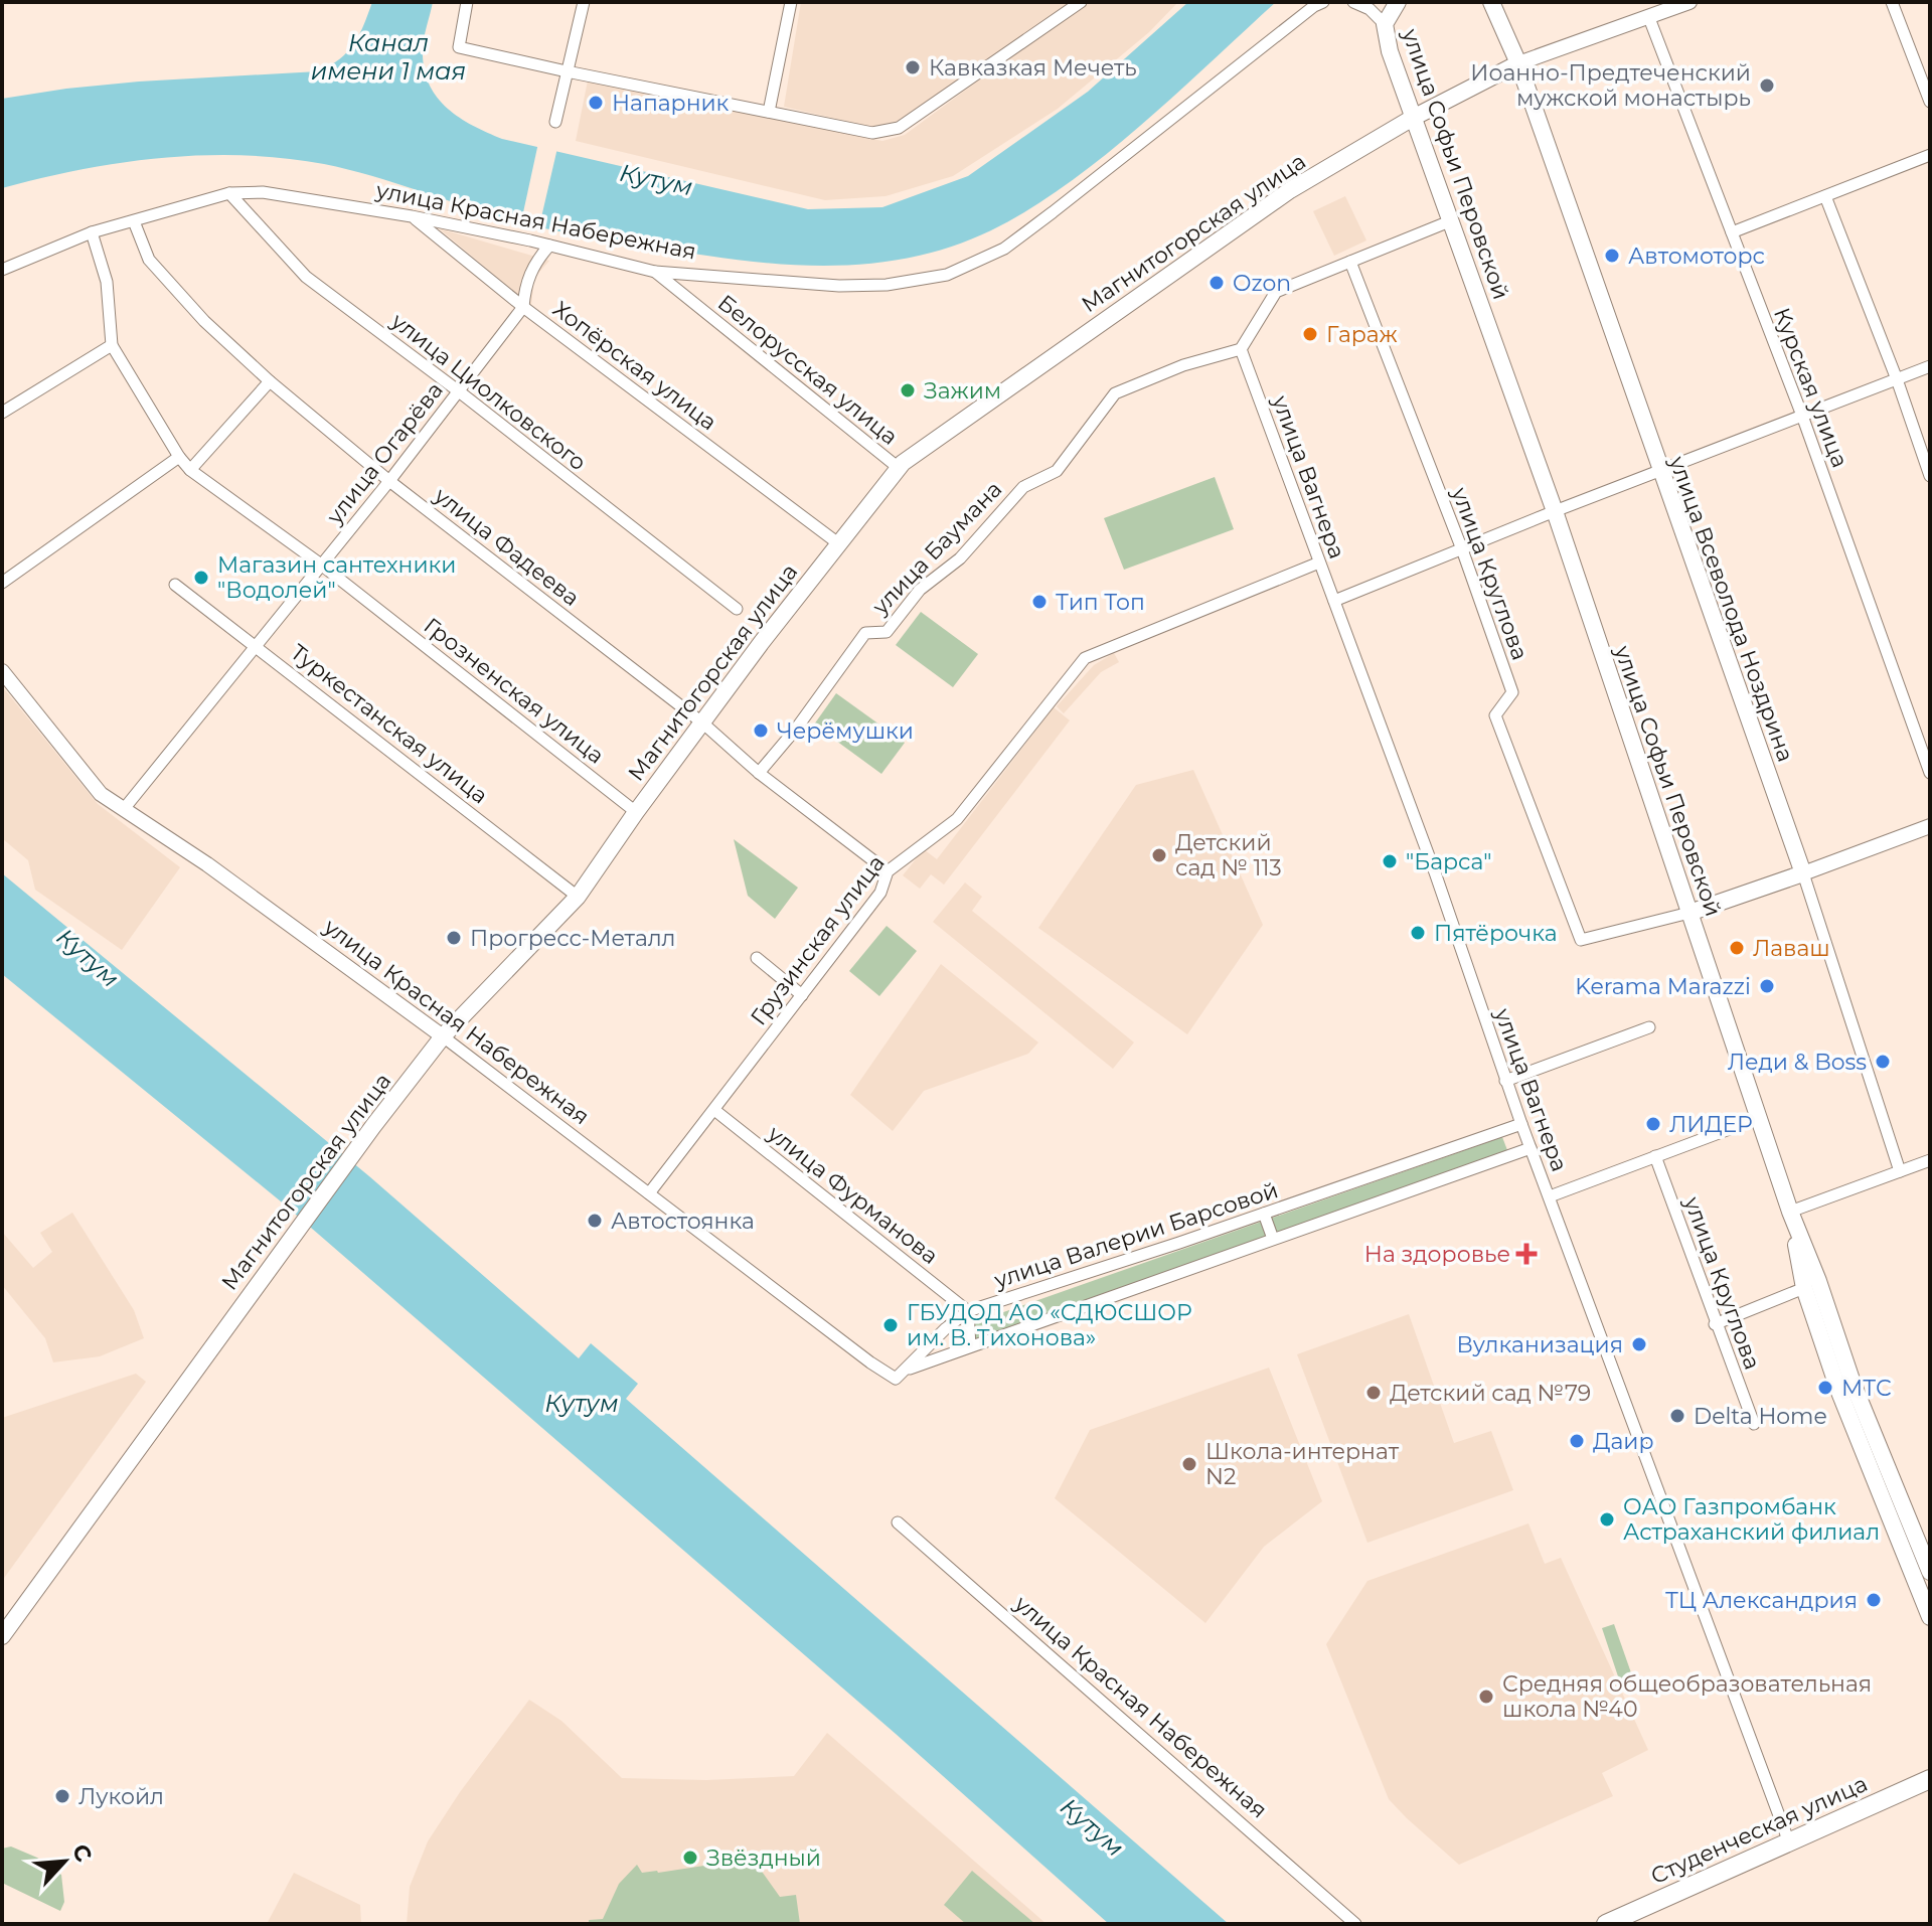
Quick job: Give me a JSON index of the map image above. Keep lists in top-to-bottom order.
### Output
{
  "streets": {
    "main road": [
      "улица Софьи Перовской",
      "Магнитогорская улица",
      "улица Всеволода Ноздрина",
      "Студенческая улица"
    ],
    "street": [
      "улица Красная Набережная",
      "Хопёрская улица",
      "Белорусская улица",
      "Курская улица",
      "улица Циолковского",
      "улица Огарёва",
      "улица Вагнера",
      "улица Фадеева",
      "улица Баумана",
      "улица Круглова",
      "Грозненская улица",
      "Туркестанская улица",
      "Грузинская улица",
      "улица Фурманова",
      "улица Валерии Барсовой"
    ]
  },
  "crossings": [
    ["улица Софьи Перовской", "Магнитогорская улица"],
    ["улица Софьи Перовской", "улица Круглова"],
    ["улица Красная Набережная", "Магнитогорская улица"],
    ["улица Красная Набережная", "Хопёрская улица"],
    ["улица Красная Набережная", "Белорусская улица"],
    ["улица Красная Набережная", "улица Циолковского"],
    ["улица Красная Набережная", "улица Огарёва"],
    ["улица Красная Набережная", "улица Фадеева"],
    ["улица Красная Набережная", "Грозненская улица"],
    ["улица Красная Набережная", "Грузинская улица"],
    ["улица Красная Набережная", "улица Валерии Барсовой"],
    ["Магнитогорская улица", "Хопёрская улица"],
    ["Магнитогорская улица", "Белорусская улица"],
    ["Магнитогорская улица", "Курская улица"],
    ["Магнитогорская улица", "улица Фадеева"],
    ["Магнитогорская улица", "улица Всеволода Ноздрина"],
    ["Магнитогорская улица", "Грозненская улица"],
    ["Магнитогорская улица", "Туркестанская улица"],
    ["Хопёрская улица", "улица Огарёва"],
    ["улица Циолковского", "улица Огарёва"],
    ["улица Огарёва", "улица Фадеева"],
    ["улица Огарёва", "Грозненская улица"],
    ["улица Огарёва", "Туркестанская улица"],
    ["улица Вагнера", "улица Баумана"],
    ["улица Вагнера", "Грузинская улица"],
    ["улица Вагнера", "улица Валерии Барсовой"],
    ["улица Вагнера", "Студенческая улица"],
    ["улица Фадеева", "улица Баумана"],
    ["улица Фадеева", "Грузинская улица"],
    ["Грузинская улица", "улица Фурманова"],
    ["улица Фурманова", "улица Валерии Барсовой"]
  ],
  "water": ["Канал имени 1 мая", "Кутум"],
  "places": {
    "other": [
      "Кавказкая Мечеть",
      "Иоанно-Предтеченский мужской монастырь",
      "Напарник",
      "Автомоторс",
      "Ozon",
      "Гараж",
      "Зажим",
      "Магазин сантехники \"Водолей\"",
      "Тип Топ",
      "Черёмушки",
      "Детский сад № 113",
      "\"Барса\"",
      "Пятёрочка",
      "Прогресс-Металл",
      "Лаваш",
      "Kerama Marazzi",
      "Леди & Boss",
      "ЛИДЕР",
      "Автостоянка",
      "ГБУДОД АО «СДЮСШОР им. В. Тихонова»",
      "Вулканизация",
      "МТС",
      "Детский сад №79",
      "Delta Home",
      "Даир",
      "Школа-интернат N2",
      "ОАО Газпромбанк Астраханский филиал",
      "ТЦ Александрия",
      "Средняя общеобразовательная школа №40",
      "Лукойл",
      "Звёздный"
    ],
    "health": ["На здоровье"]
  },
  "north": "top right"
}
